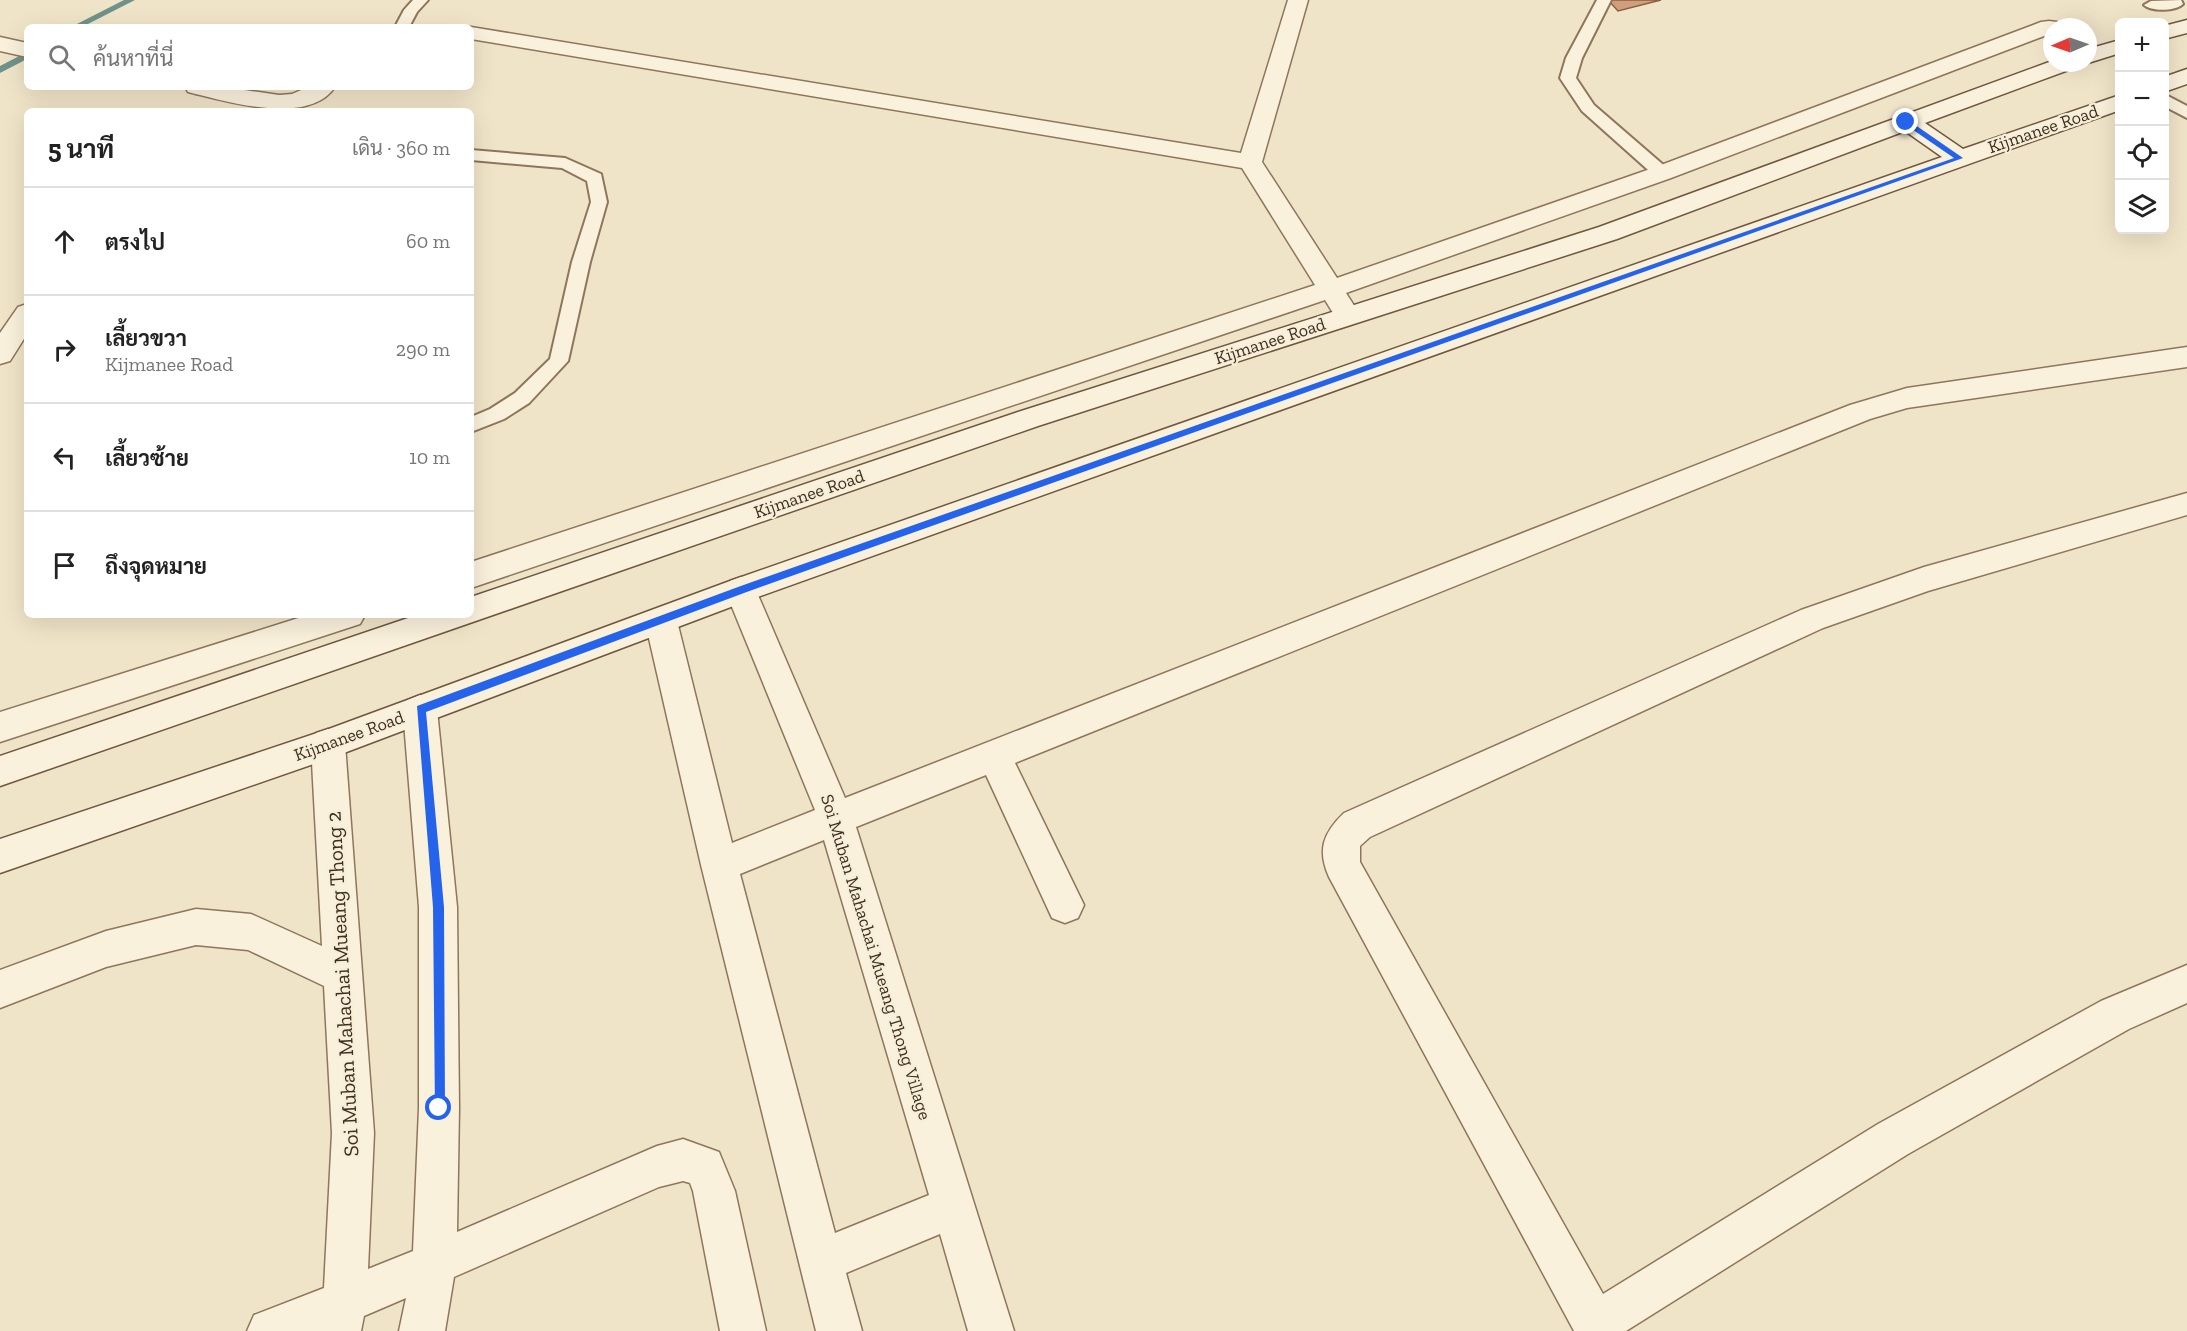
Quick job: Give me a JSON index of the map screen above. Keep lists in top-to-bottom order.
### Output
{
  "streets": {
    "street": ["Kijmanee Road", "Soi Muban Mahachai Mueang Thong Village", "Soi Muban Mahachai Mueang Thong 2"]
  },
  "crossings": [
    ["Kijmanee Road", "Soi Muban Mahachai Mueang Thong Village"],
    ["Kijmanee Road", "Soi Muban Mahachai Mueang Thong 2"]
  ],
  "north": "left",
  "page": {
    "map_buttons": ["+", "−"],
    "search": "ค้นหาที่นี่",
    "heading": ["5 นาที", "เดิน · 360 m"],
    "list": [
      ["ตรงไป", "60 m"],
      ["เลี้ยวขวา", "Kijmanee Road", "290 m"],
      ["เลี้ยวซ้าย", "10 m"],
      "ถึงจุดหมาย"
    ]
  }
}
